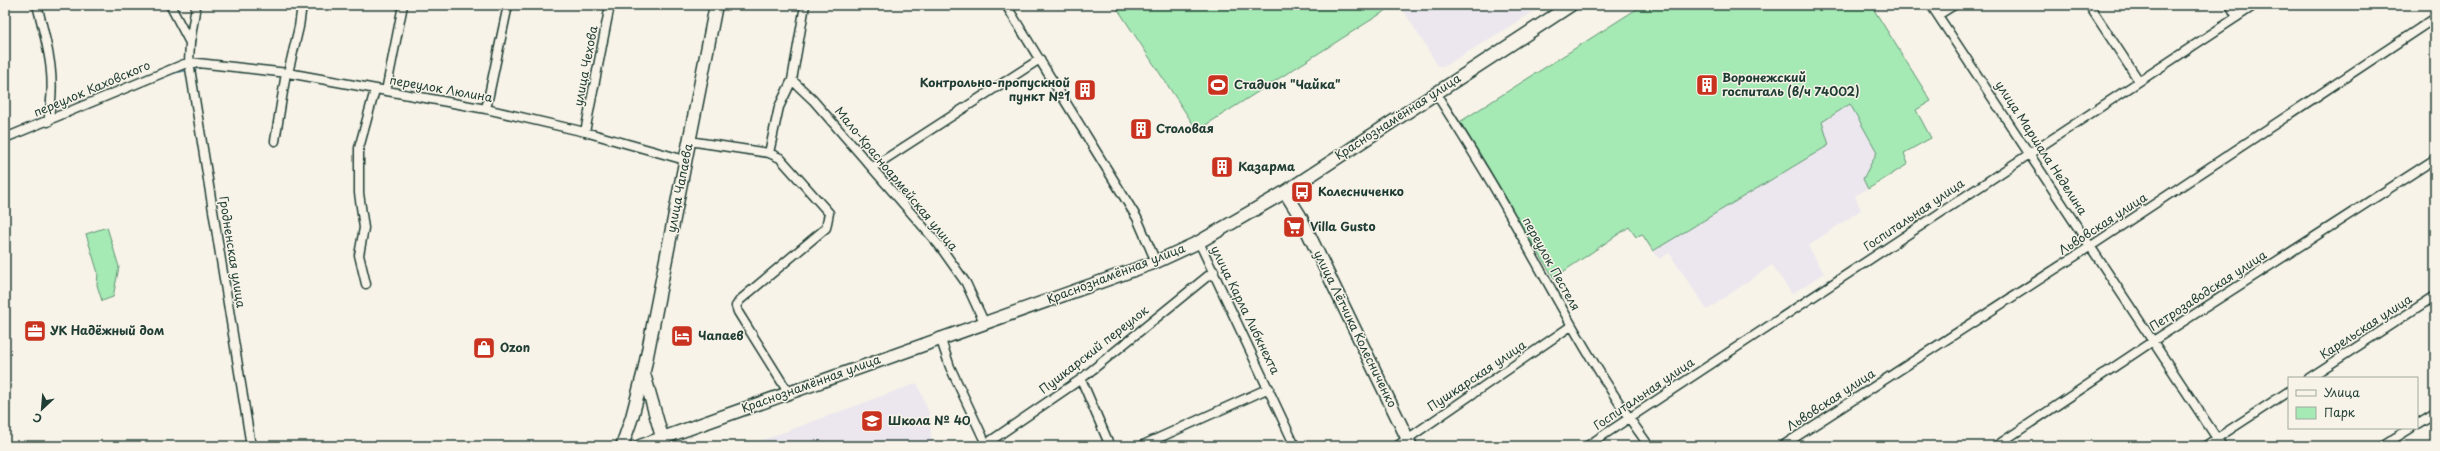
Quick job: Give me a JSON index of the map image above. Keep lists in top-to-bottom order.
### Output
{
  "streets": {
    "street": [
      "улица Чехова",
      "переулок Каховского",
      "переулок Люлина",
      "Краснознамённая улица",
      "улица Маршала Неделина",
      "Мало-Красноармейская улица",
      "улица Чапаева",
      "Госпитальная улица",
      "Львовская улица",
      "Гродненская улица",
      "переулок Пестеля",
      "Петрозаводская улица",
      "улица Карла Либкнехта",
      "Карельская улица",
      "улица Лётчика Колесниченко",
      "Пушкарский переулок",
      "Пушкарская улица"
    ]
  },
  "crossings": [
    ["улица Чехова", "переулок Люлина"],
    ["переулок Каховского", "переулок Люлина"],
    ["переулок Каховского", "Гродненская улица"],
    ["переулок Люлина", "улица Чапаева"],
    ["переулок Люлина", "Гродненская улица"],
    ["Краснознамённая улица", "Мало-Красноармейская улица"],
    ["Краснознамённая улица", "улица Чапаева"],
    ["Краснознамённая улица", "переулок Пестеля"],
    ["Краснознамённая улица", "улица Карла Либкнехта"],
    ["Краснознамённая улица", "улица Лётчика Колесниченко"],
    ["Краснознамённая улица", "Пушкарский переулок"],
    ["улица Маршала Неделина", "Госпитальная улица"],
    ["улица Маршала Неделина", "Львовская улица"],
    ["улица Маршала Неделина", "Петрозаводская улица"],
    ["Госпитальная улица", "переулок Пестеля"],
    ["переулок Пестеля", "Пушкарская улица"],
    ["улица Карла Либкнехта", "Пушкарский переулок"],
    ["улица Лётчика Колесниченко", "Пушкарская улица"]
  ],
  "places": {
    "sports": ["Стадион \"Чайка\""],
    "building": [
      "Воронежский госпиталь (в/ч 74002)",
      "Контрольно-пропускной пункт №1",
      "Столовая",
      "Казарма"
    ],
    "bus stop": ["Колесниченко"],
    "supermarket": ["Villa Gusto"],
    "office": ["УК Надёжный дом"],
    "hotel": ["Чапаев"],
    "shop": ["Ozon"],
    "school or university": ["Школа № 40"]
  },
  "legend": ["Улица", "Парк"],
  "north": "bottom left"
}
